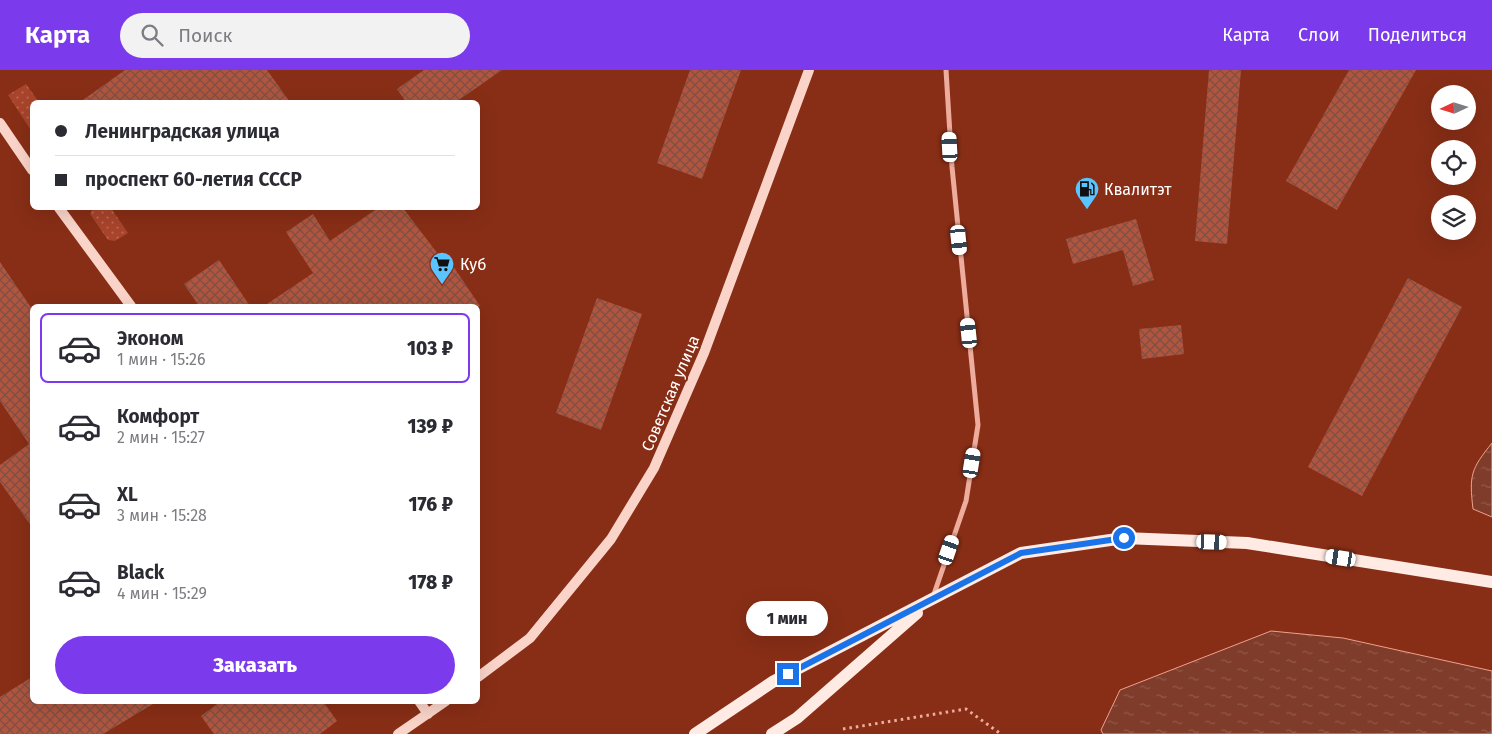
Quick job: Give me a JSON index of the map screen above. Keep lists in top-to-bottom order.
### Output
{
  "streets": {
    "main road": ["Советская улица"]
  },
  "places": {
    "fuel station": ["Квалитэт"],
    "supermarket": ["Куб"]
  },
  "north": "left",
  "page": {
    "header": "Карта",
    "search": "Поиск",
    "nav": ["Карта", "Слои", "Поделиться"],
    "banner": ["Ленинградская улица", "проспект 60-летия СССР"],
    "list": [
      {
        "name": "Эконом",
        "note": "1 мин · 15:26",
        "value": "103 ₽"
      },
      {
        "name": "Комфорт",
        "note": "2 мин · 15:27",
        "value": "139 ₽"
      },
      {
        "name": "XL",
        "note": "3 мин · 15:28",
        "value": "176 ₽"
      },
      {
        "name": "Black",
        "note": "4 мин · 15:29",
        "value": "178 ₽"
      }
    ],
    "bubble": "1 мин",
    "buttons": "Заказать"
  }
}
